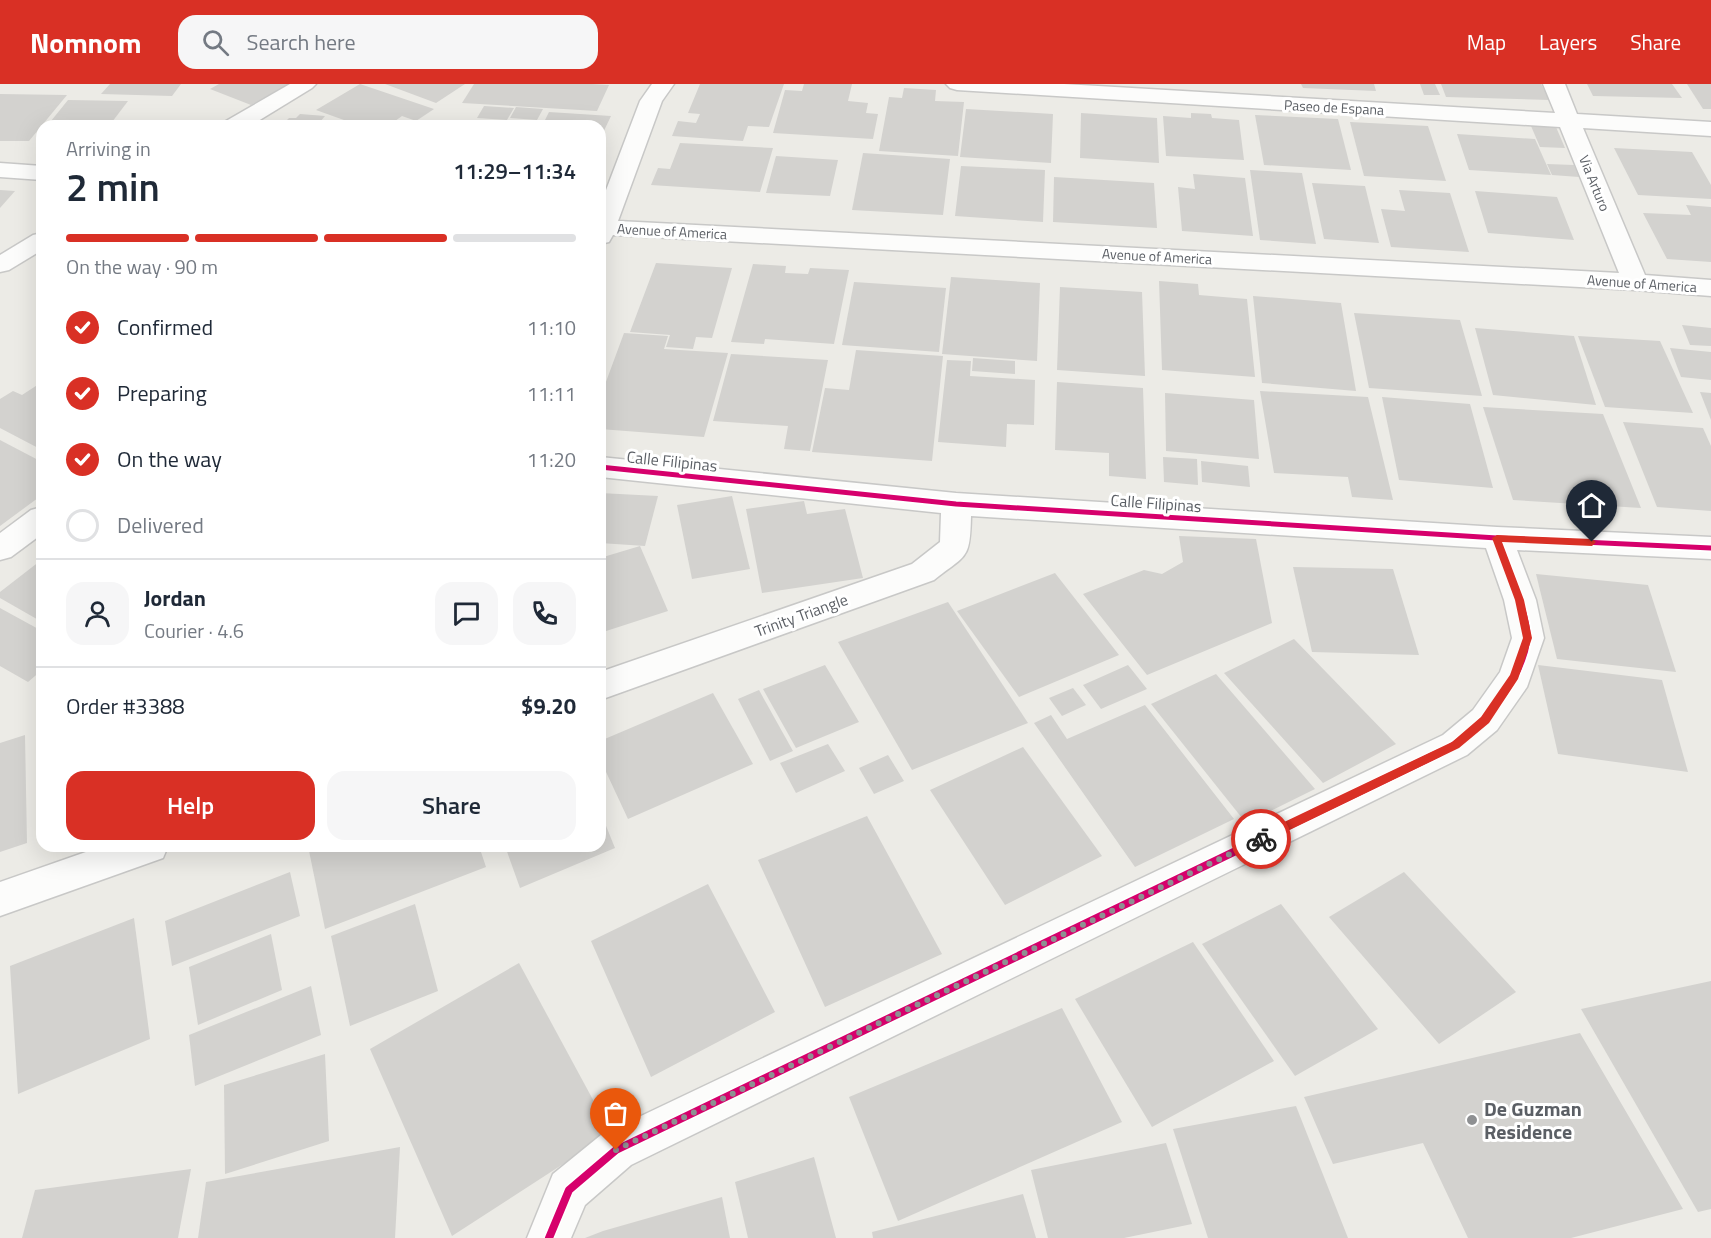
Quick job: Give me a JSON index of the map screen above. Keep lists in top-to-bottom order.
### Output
{
  "streets": {
    "street": [
      "Paseo de Espana",
      "Via Arturo",
      "Avenue of America",
      "Calle Filipinas",
      "Trinity Triangle"
    ]
  },
  "crossings": [
    ["Paseo de Espana", "Via Arturo"],
    ["Via Arturo", "Avenue of America"],
    ["Calle Filipinas", "Trinity Triangle"]
  ],
  "places": ["De Guzman Residence"],
  "page": {
    "header": "Nomnom",
    "search": "Search here",
    "nav": ["Map", "Layers", "Share"],
    "heading": ["2 min", "Arriving in", "11:29–11:34"],
    "panel": [
      "Jordan",
      "Courier · 4.6",
      "Order #3388",
      "$9.20"
    ],
    "bar": "On the way · 90 m",
    "list": [
      ["Confirmed", "11:10"],
      ["Preparing", "11:11"],
      ["On the way", "11:20"],
      "Delivered"
    ],
    "buttons": ["Help", "Share"]
  }
}
